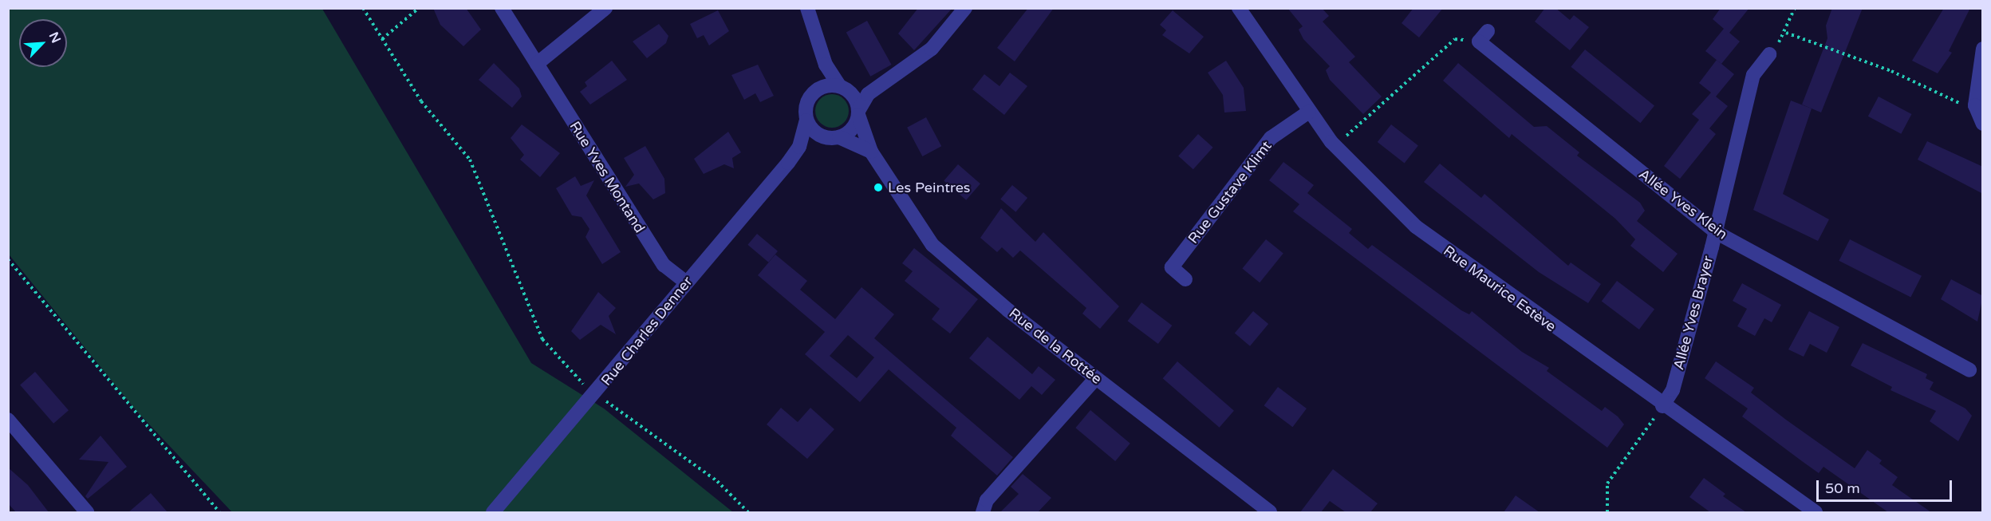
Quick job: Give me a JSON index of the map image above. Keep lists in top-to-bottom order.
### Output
{
  "streets": {
    "street": [
      "Rue Yves Montand",
      "Rue Gustave Klimt",
      "Allée Yves Klein",
      "Rue Maurice Estève",
      "Allée Yves Brayer",
      "Rue Charles Denner",
      "Rue de la Rottée"
    ]
  },
  "crossings": [
    ["Rue Yves Montand", "Rue Charles Denner"],
    ["Rue Gustave Klimt", "Rue Maurice Estève"],
    ["Allée Yves Klein", "Allée Yves Brayer"],
    ["Rue Maurice Estève", "Allée Yves Brayer"],
    ["Rue Charles Denner", "Rue de la Rottée"]
  ],
  "places": ["Les Peintres"],
  "scale_bar": "50 m",
  "north": "top right"
}
